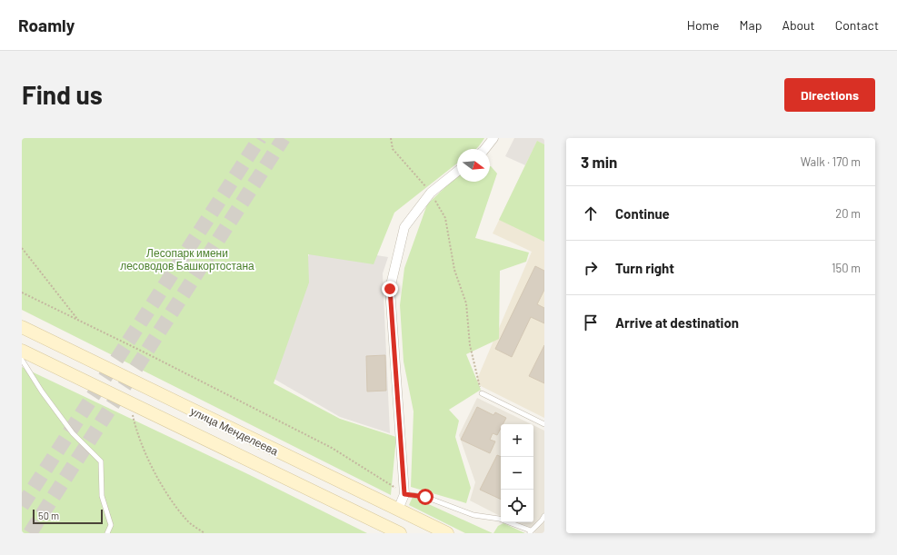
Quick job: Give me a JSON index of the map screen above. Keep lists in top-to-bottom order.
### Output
{
  "streets": {
    "main road": ["улица Менделеева"]
  },
  "parks": ["Лесопарк имени лесоводов Башкортостана"],
  "scale_bar": "50 m",
  "north": "right",
  "page": {
    "header": "Roamly",
    "nav": [
      "Home",
      "Map",
      "About",
      "Contact"
    ],
    "buttons": "Directions",
    "title": "Find us",
    "heading": ["3 min", "Walk · 170 m"],
    "list": [
      ["Continue", "20 m"],
      ["Turn right", "150 m"],
      "Arrive at destination"
    ],
    "map_buttons": ["+", "−"],
    "scale": "50 m"
  }
}
